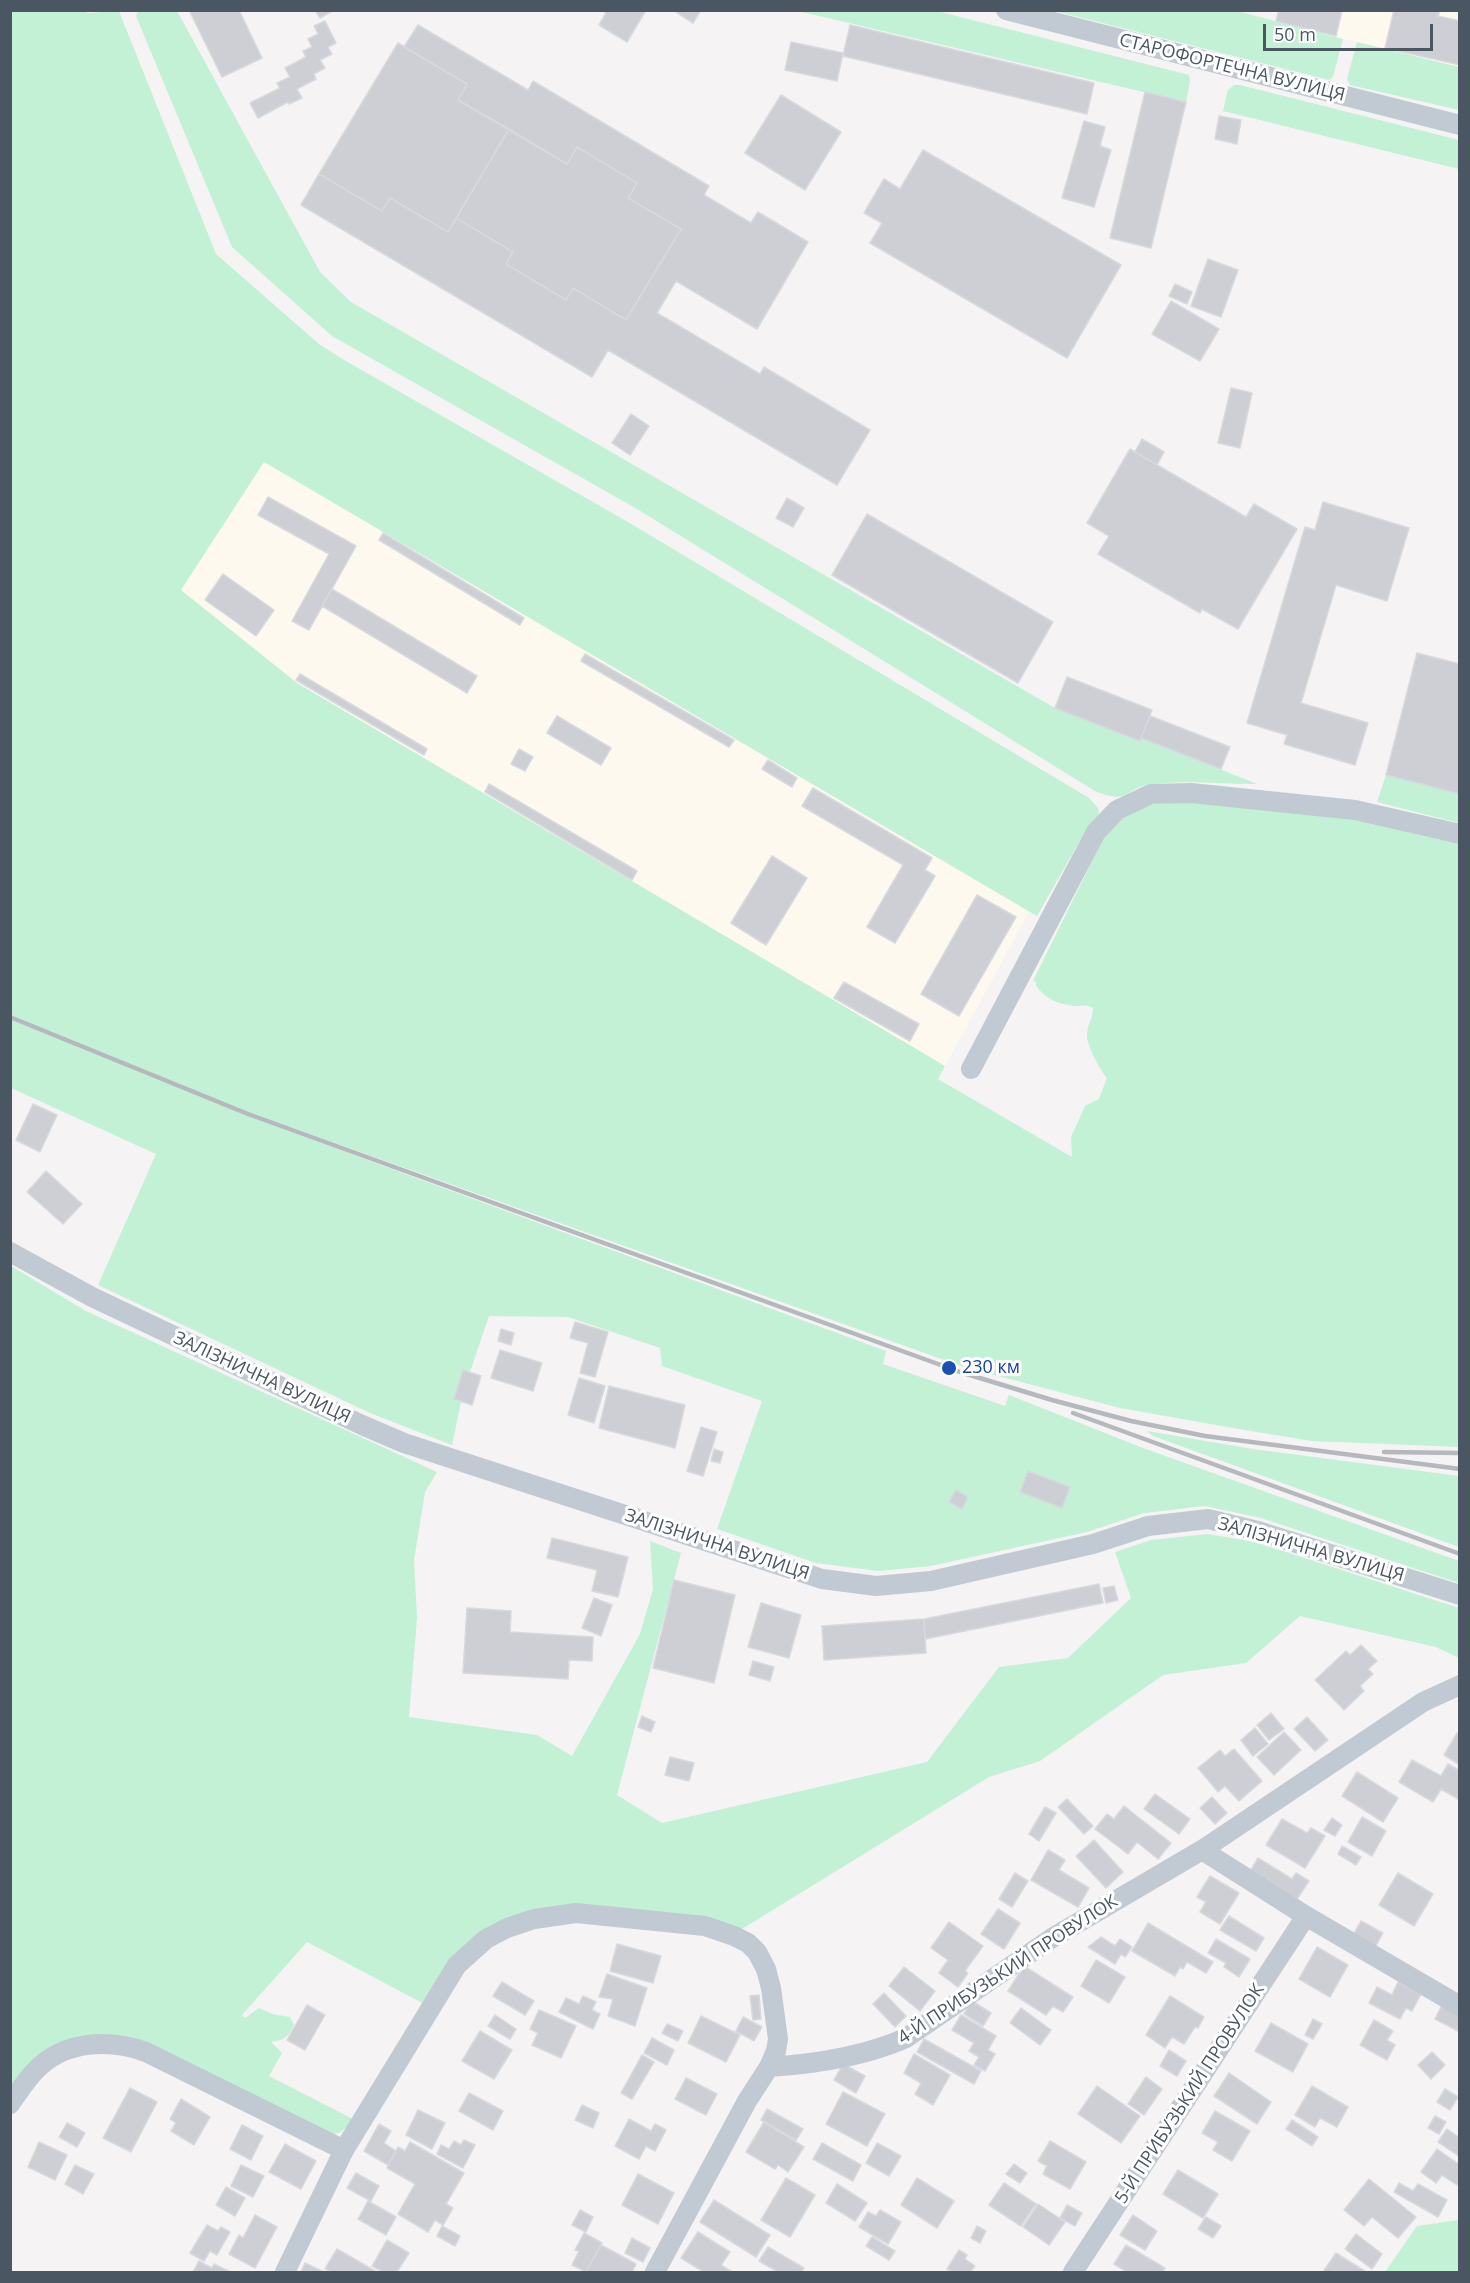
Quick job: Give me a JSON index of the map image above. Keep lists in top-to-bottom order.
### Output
{
  "streets": {
    "street": [
      "СТАРОФОРТЕЧНА ВУЛИЦЯ",
      "ЗАЛІЗНИЧНА ВУЛИЦЯ",
      "4-Й ПРИБУЗЬКИЙ ПРОВУЛОК",
      "5-Й ПРИБУЗЬКИЙ ПРОВУЛОК"
    ]
  },
  "places": ["230 км"],
  "scale_bar": "50 m"
}
